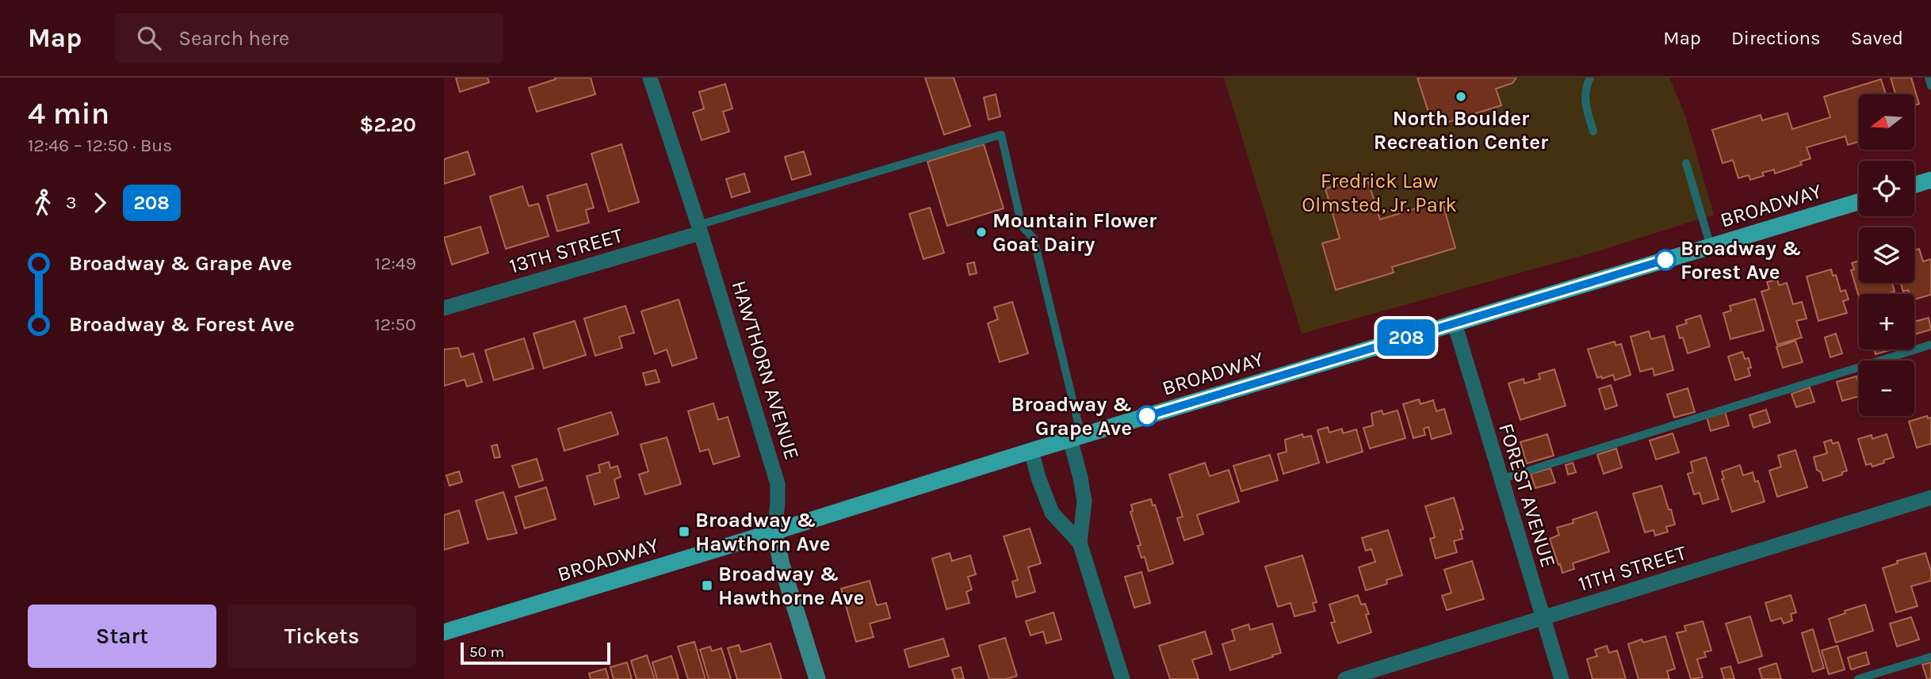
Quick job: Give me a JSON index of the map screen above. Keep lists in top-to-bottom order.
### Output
{
  "streets": {
    "main road": ["BROADWAY"],
    "street": [
      "13TH STREET",
      "HAWTHORN AVENUE",
      "FOREST AVENUE",
      "11TH STREET"
    ]
  },
  "crossings": [
    ["BROADWAY", "HAWTHORN AVENUE"],
    ["BROADWAY", "FOREST AVENUE"],
    ["13TH STREET", "HAWTHORN AVENUE"],
    ["FOREST AVENUE", "11TH STREET"]
  ],
  "parks": ["Fredrick Law Olmsted, Jr. Park"],
  "places": {
    "other": [
      "North Boulder Recreation Center",
      "Mountain Flower Goat Dairy",
      "Broadway & Forest Ave",
      "Broadway & Grape Ave"
    ],
    "transit": ["Broadway & Hawthorn Ave", "Broadway & Hawthorne Ave"]
  },
  "lines": ["bus line 208"],
  "scale_bar": "50 m",
  "north": "left",
  "page": {
    "header": "Map",
    "search": "Search here",
    "nav": ["Map", "Directions", "Saved"],
    "heading": ["4 min", "12:46 – 12:50 · Bus", "$2.20"],
    "on_map": "208",
    "map_buttons": ["+", "−"],
    "legs": ["3", "208"],
    "list": [
      {
        "name": "Broadway & Grape Ave",
        "value": "12:49"
      },
      {
        "name": "Broadway & Forest Ave",
        "value": "12:50"
      }
    ],
    "buttons": ["Start", "Tickets"],
    "scale": "50 m"
  }
}
